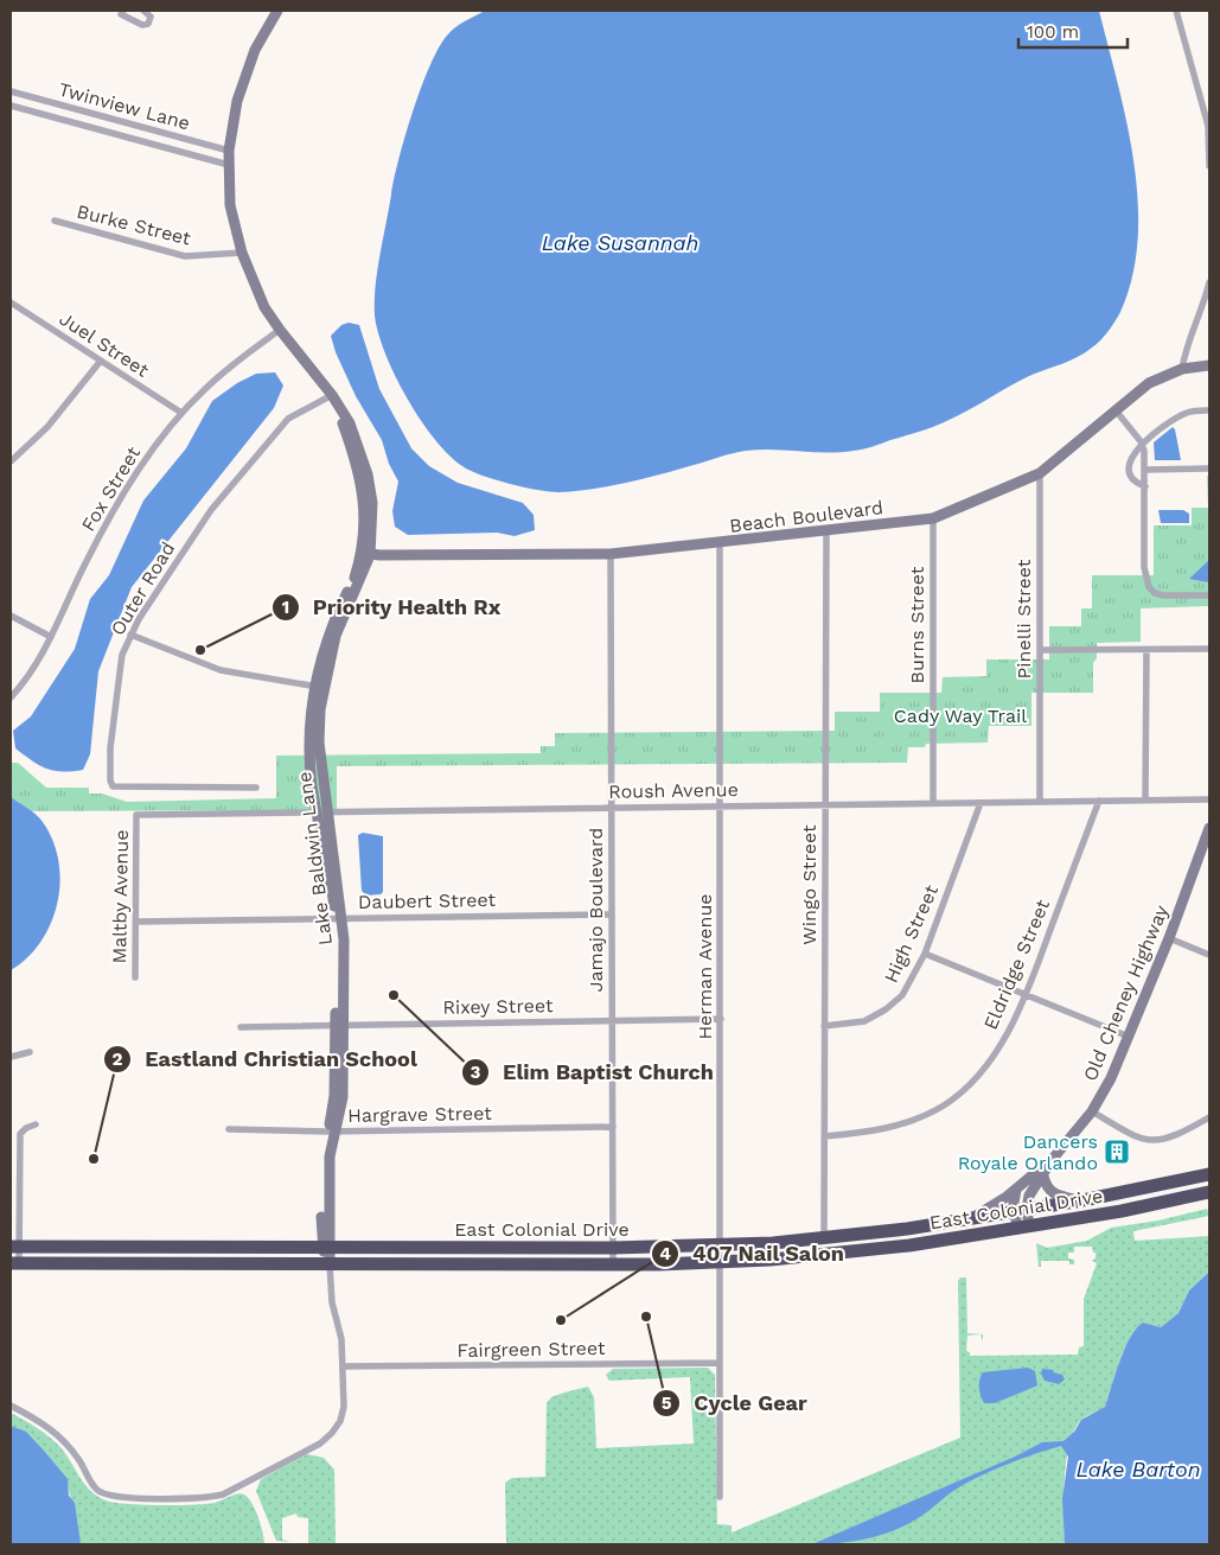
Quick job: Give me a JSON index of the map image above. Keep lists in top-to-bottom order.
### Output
{
  "streets": {
    "highway": ["East Colonial Drive"],
    "street": [
      "Twinview Lane",
      "Burke Street",
      "Juel Street",
      "Fox Street",
      "Beach Boulevard",
      "Outer Road",
      "Pinelli Street",
      "Burns Street",
      "Roush Avenue",
      "Lake Baldwin Lane",
      "Wingo Street",
      "Maltby Avenue",
      "Daubert Street",
      "Jamajo Boulevard",
      "High Street",
      "Eldridge Street",
      "Herman Avenue",
      "Old Cheney Highway",
      "Rixey Street",
      "Hargrave Street",
      "Fairgreen Street"
    ]
  },
  "crossings": [
    ["Twinview Lane", "Lake Baldwin Lane"],
    ["Burke Street", "Lake Baldwin Lane"],
    ["Juel Street", "Fox Street"],
    ["Fox Street", "Lake Baldwin Lane"],
    ["Beach Boulevard", "Pinelli Street"],
    ["Beach Boulevard", "Burns Street"],
    ["Beach Boulevard", "Lake Baldwin Lane"],
    ["Beach Boulevard", "Wingo Street"],
    ["Beach Boulevard", "Jamajo Boulevard"],
    ["Beach Boulevard", "Herman Avenue"],
    ["Outer Road", "Lake Baldwin Lane"],
    ["Pinelli Street", "Roush Avenue"],
    ["Burns Street", "Roush Avenue"],
    ["Roush Avenue", "Lake Baldwin Lane"],
    ["Roush Avenue", "Wingo Street"],
    ["Roush Avenue", "Maltby Avenue"],
    ["Roush Avenue", "Jamajo Boulevard"],
    ["Roush Avenue", "High Street"],
    ["Roush Avenue", "Eldridge Street"],
    ["Roush Avenue", "Herman Avenue"],
    ["Lake Baldwin Lane", "Daubert Street"],
    ["Lake Baldwin Lane", "Rixey Street"],
    ["Lake Baldwin Lane", "Hargrave Street"],
    ["Lake Baldwin Lane", "East Colonial Drive"],
    ["Wingo Street", "High Street"],
    ["Wingo Street", "Eldridge Street"],
    ["Wingo Street", "East Colonial Drive"],
    ["Maltby Avenue", "Daubert Street"],
    ["Daubert Street", "Jamajo Boulevard"],
    ["Jamajo Boulevard", "Rixey Street"],
    ["Jamajo Boulevard", "Hargrave Street"],
    ["Jamajo Boulevard", "East Colonial Drive"],
    ["Herman Avenue", "Rixey Street"],
    ["Herman Avenue", "East Colonial Drive"],
    ["Herman Avenue", "Fairgreen Street"],
    ["Old Cheney Highway", "East Colonial Drive"]
  ],
  "water": ["Lake Susannah", "Lake Barton"],
  "parks": ["Cady Way Trail"],
  "places": {
    "other": [
      "Priority Health Rx",
      "Elim Baptist Church",
      "Eastland Christian School",
      "Cycle Gear",
      "407 Nail Salon"
    ],
    "building": ["Dancers Royale Orlando"]
  },
  "scale_bar": "100 m"
}
